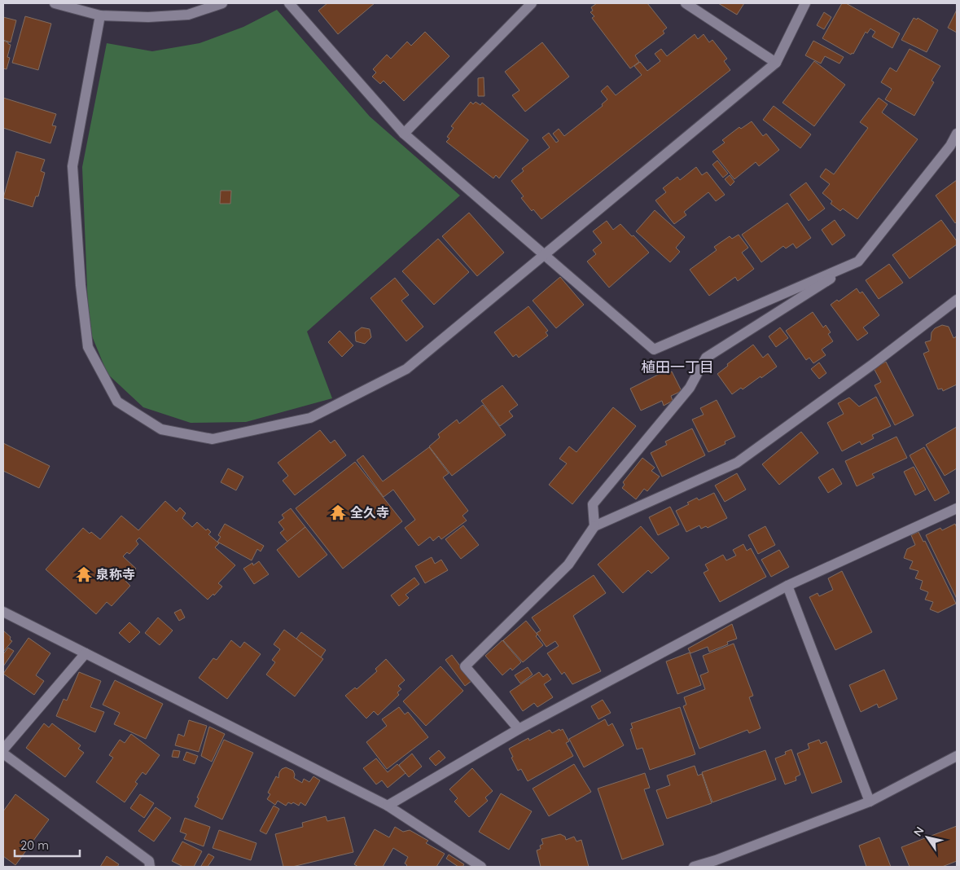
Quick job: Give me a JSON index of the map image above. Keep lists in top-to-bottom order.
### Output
{
  "districts": ["植田一丁目"],
  "places": {
    "temple": ["全久寺", "泉称寺"]
  },
  "scale_bar": "20 m",
  "north": "top left"
}
